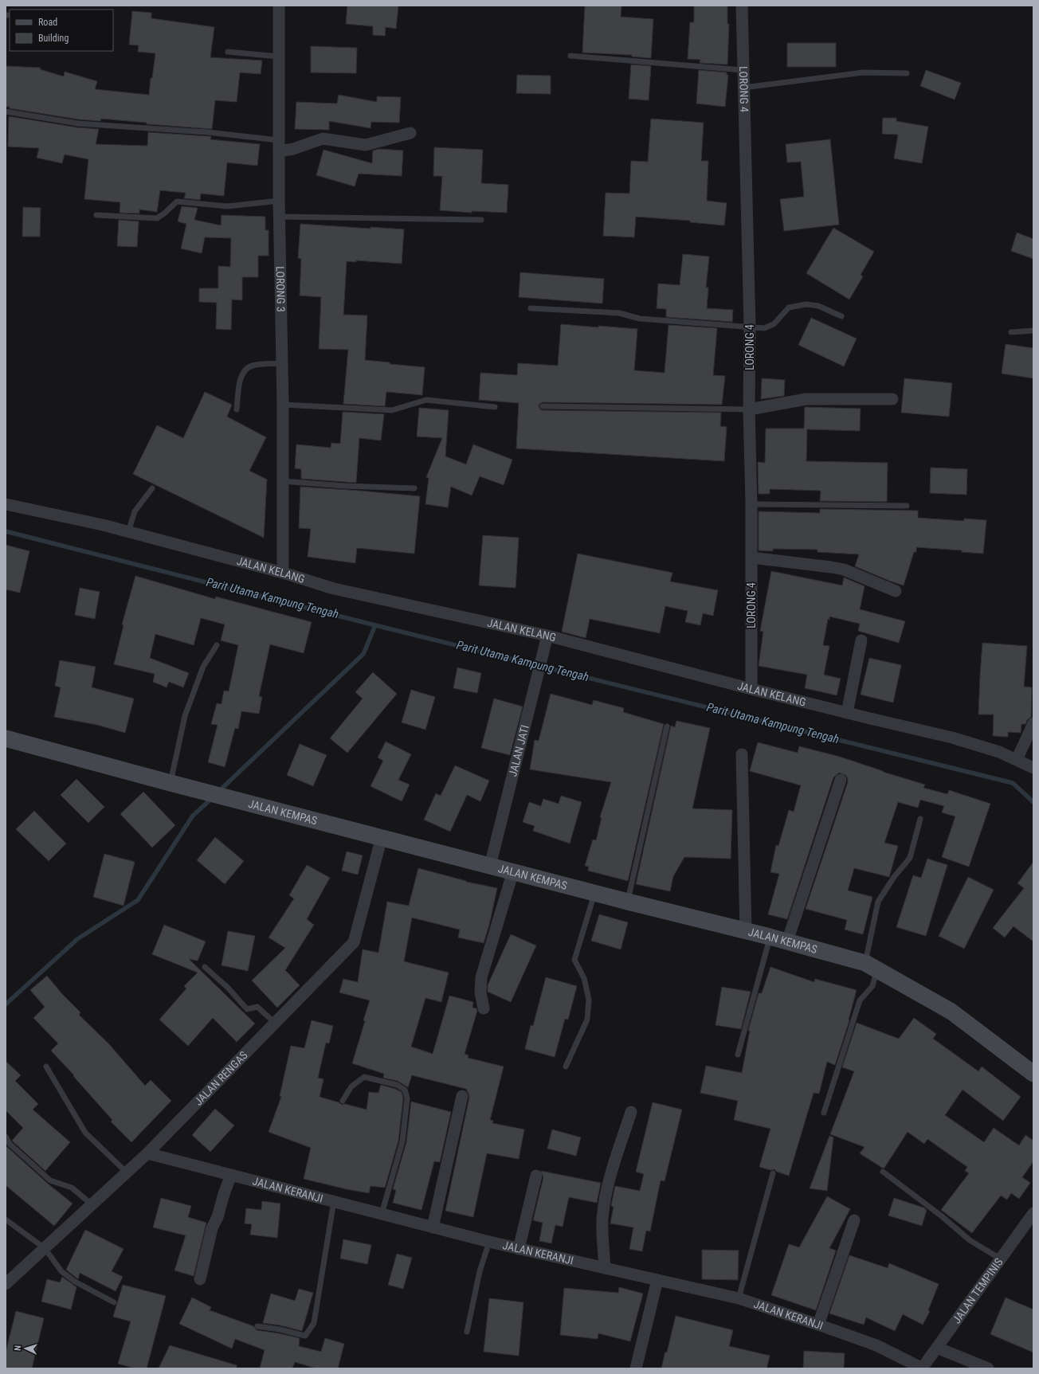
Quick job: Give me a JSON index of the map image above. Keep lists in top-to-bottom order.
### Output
{
  "streets": {
    "street": [
      "LORONG 4",
      "LORONG 3",
      "JALAN KELANG",
      "JALAN JATI",
      "JALAN KEMPAS",
      "JALAN RENGAS",
      "JALAN KERANJI",
      "JALAN TEMPINIS"
    ]
  },
  "crossings": [
    ["LORONG 4", "JALAN KELANG"],
    ["LORONG 3", "JALAN KELANG"],
    ["JALAN KELANG", "JALAN JATI"],
    ["JALAN JATI", "JALAN KEMPAS"],
    ["JALAN KEMPAS", "JALAN RENGAS"],
    ["JALAN RENGAS", "JALAN KERANJI"],
    ["JALAN KERANJI", "JALAN TEMPINIS"]
  ],
  "water": ["Parit Utama Kampung Tengah"],
  "legend": ["Road", "Building"],
  "north": "left"
}
